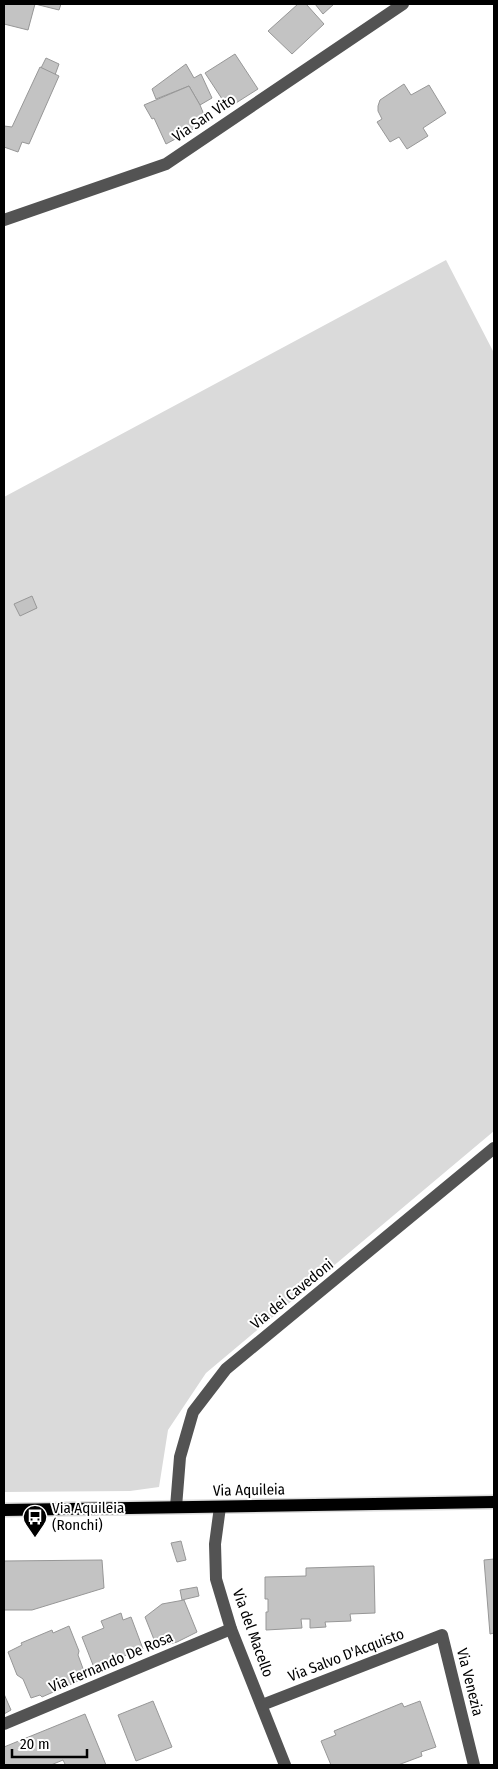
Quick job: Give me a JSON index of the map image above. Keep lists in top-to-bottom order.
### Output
{
  "streets": {
    "main road": ["Via Aquileia"],
    "street": [
      "Via San Vito",
      "Via dei Cavedoni",
      "Via del Macello",
      "Via Salvo D'Acquisto",
      "Via Fernando De Rosa",
      "Via Venezia"
    ]
  },
  "crossings": [
    ["Via dei Cavedoni", "Via Aquileia"],
    ["Via Aquileia", "Via del Macello"],
    ["Via del Macello", "Via Salvo D'Acquisto"],
    ["Via del Macello", "Via Fernando De Rosa"],
    ["Via Salvo D'Acquisto", "Via Venezia"]
  ],
  "places": {
    "bus stop": ["Via Aquileia (Ronchi)"]
  },
  "scale_bar": "20 m"
}
